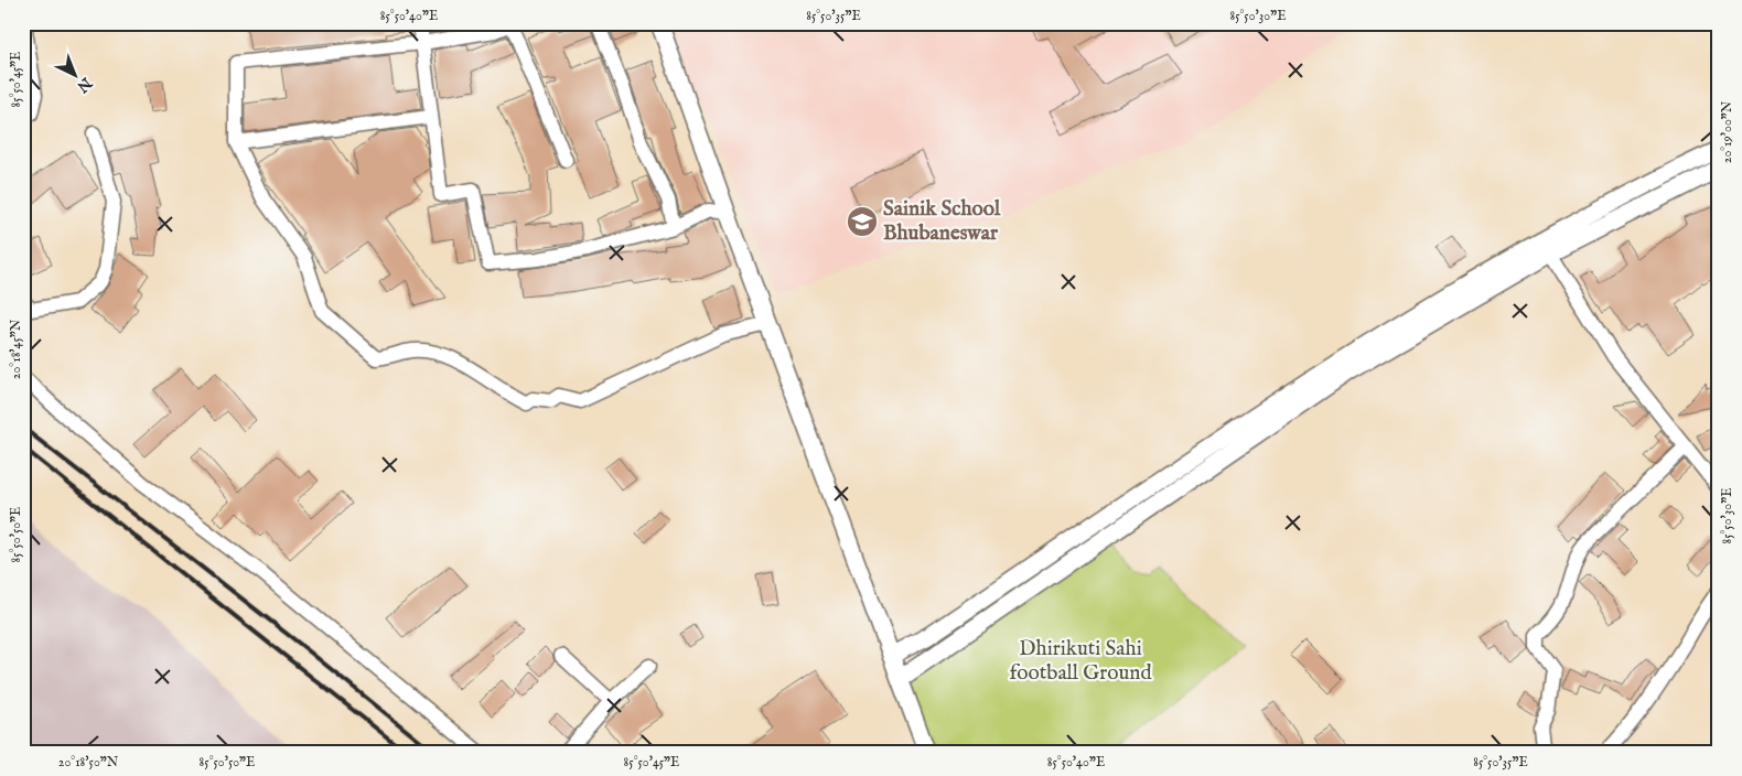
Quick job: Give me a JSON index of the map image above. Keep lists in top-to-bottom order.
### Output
{
  "parks": ["Dhirikuti Sahi football Ground"],
  "places": {
    "school or university": ["Sainik School Bhubaneswar"]
  },
  "north": "bottom right",
  "coordinates": [
    "85°50'40\"E",
    "85°50'35\"E",
    "85°50'30\"E",
    "85°50'45\"E",
    "20°19'00\"N",
    "20°18'45\"N",
    "85°50'50\"E",
    "20°18'50\"N"
  ]
}
